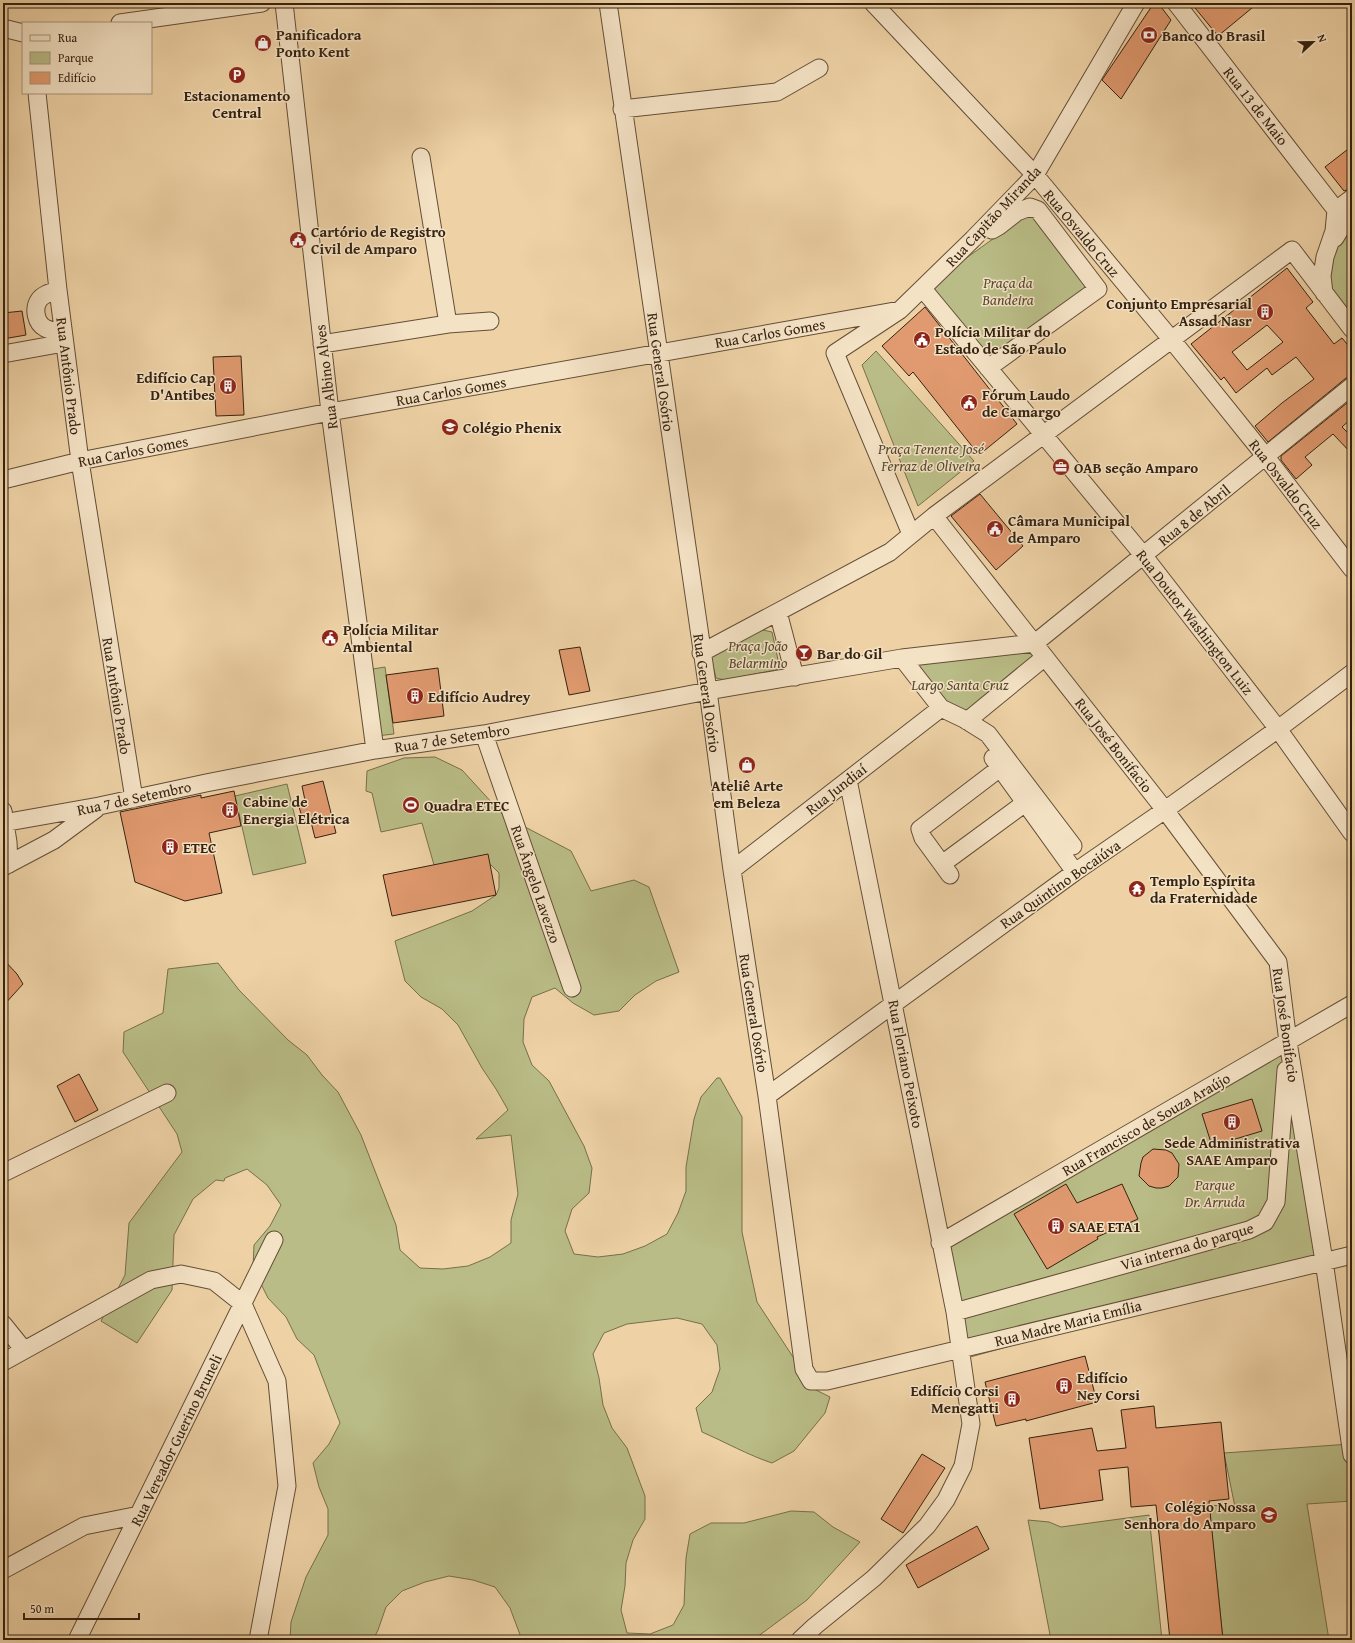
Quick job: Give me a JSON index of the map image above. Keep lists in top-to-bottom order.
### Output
{
  "streets": {
    "street": [
      "Rua 13 de Maio",
      "Rua Capitão Miranda",
      "Rua Osvaldo Cruz",
      "Rua Carlos Gomes",
      "Rua General Osório",
      "Rua Antônio Prado",
      "Rua Albino Alves",
      "Rua 8 de Abril",
      "Rua Doutor Washington Luiz",
      "Rua 7 de Setembro",
      "Rua José Bonifacio",
      "Rua Jundiaí",
      "Rua Ângelo Lavezzo",
      "Rua Quintino Bocaiúva",
      "Rua Floriano Peixoto",
      "Rua Francisco de Souza Araújo",
      "Via interna do parque",
      "Rua Madre Maria Emília",
      "Rua Vereador Guerino Bruneli"
    ]
  },
  "crossings": [
    ["Rua Capitão Miranda", "Rua Osvaldo Cruz"],
    ["Rua Capitão Miranda", "Rua Carlos Gomes"],
    ["Rua Capitão Miranda", "Rua Doutor Washington Luiz"],
    ["Rua Osvaldo Cruz", "Rua 8 de Abril"],
    ["Rua Carlos Gomes", "Rua General Osório"],
    ["Rua Carlos Gomes", "Rua Antônio Prado"],
    ["Rua Carlos Gomes", "Rua Albino Alves"],
    ["Rua General Osório", "Rua 7 de Setembro"],
    ["Rua General Osório", "Rua Jundiaí"],
    ["Rua General Osório", "Rua Quintino Bocaiúva"],
    ["Rua General Osório", "Rua Madre Maria Emília"],
    ["Rua Antônio Prado", "Rua 7 de Setembro"],
    ["Rua Albino Alves", "Rua 7 de Setembro"],
    ["Rua 8 de Abril", "Rua Doutor Washington Luiz"],
    ["Rua 8 de Abril", "Rua José Bonifacio"],
    ["Rua Doutor Washington Luiz", "Rua Quintino Bocaiúva"],
    ["Rua 7 de Setembro", "Rua Ângelo Lavezzo"],
    ["Rua José Bonifacio", "Rua Quintino Bocaiúva"],
    ["Rua José Bonifacio", "Rua Francisco de Souza Araújo"],
    ["Rua José Bonifacio", "Via interna do parque"],
    ["Rua José Bonifacio", "Rua Madre Maria Emília"],
    ["Rua Jundiaí", "Rua Floriano Peixoto"],
    ["Rua Quintino Bocaiúva", "Rua Floriano Peixoto"],
    ["Rua Floriano Peixoto", "Rua Francisco de Souza Araújo"],
    ["Rua Floriano Peixoto", "Via interna do parque"],
    ["Rua Floriano Peixoto", "Rua Madre Maria Emília"],
    ["Rua Francisco de Souza Araújo", "Via interna do parque"]
  ],
  "parks": [
    "Praça da Bandeira",
    "Praça Tenente José Ferraz de Oliveira",
    "Praça João Belarmino",
    "Largo Santa Cruz",
    "Parque Dr. Arruda"
  ],
  "places": {
    "bank": ["Banco do Brasil"],
    "shop": ["Panificadora Ponto Kent", "Ateliê Arte em Beleza"],
    "parking": ["Estacionamento Central"],
    "public building": [
      "Cartório de Registro Civil de Amparo",
      "Polícia Militar do Estado de São Paulo",
      "Fórum Laudo de Camargo",
      "Câmara Municipal de Amparo",
      "Polícia Militar Ambiental"
    ],
    "building": [
      "Conjunto Empresarial Assad Nasr",
      "Edifício Cap D'Antibes",
      "Edifício Audrey",
      "Cabine de Energia Elétrica",
      "ETEC",
      "Sede Administrativa SAAE Amparo",
      "SAAE ETA1",
      "Edifício Ney Corsi",
      "Edifício Corsi Menegatti"
    ],
    "school or university": ["Colégio Phenix", "Colégio Nossa Senhora do Amparo"],
    "office": ["OAB seção Amparo"],
    "bar": ["Bar do Gil"],
    "sports": ["Quadra ETEC"],
    "temple": ["Templo Espírita da Fraternidade"]
  },
  "legend": ["Rua", "Parque", "Edifício"],
  "scale_bar": "50 m",
  "north": "right"
}
